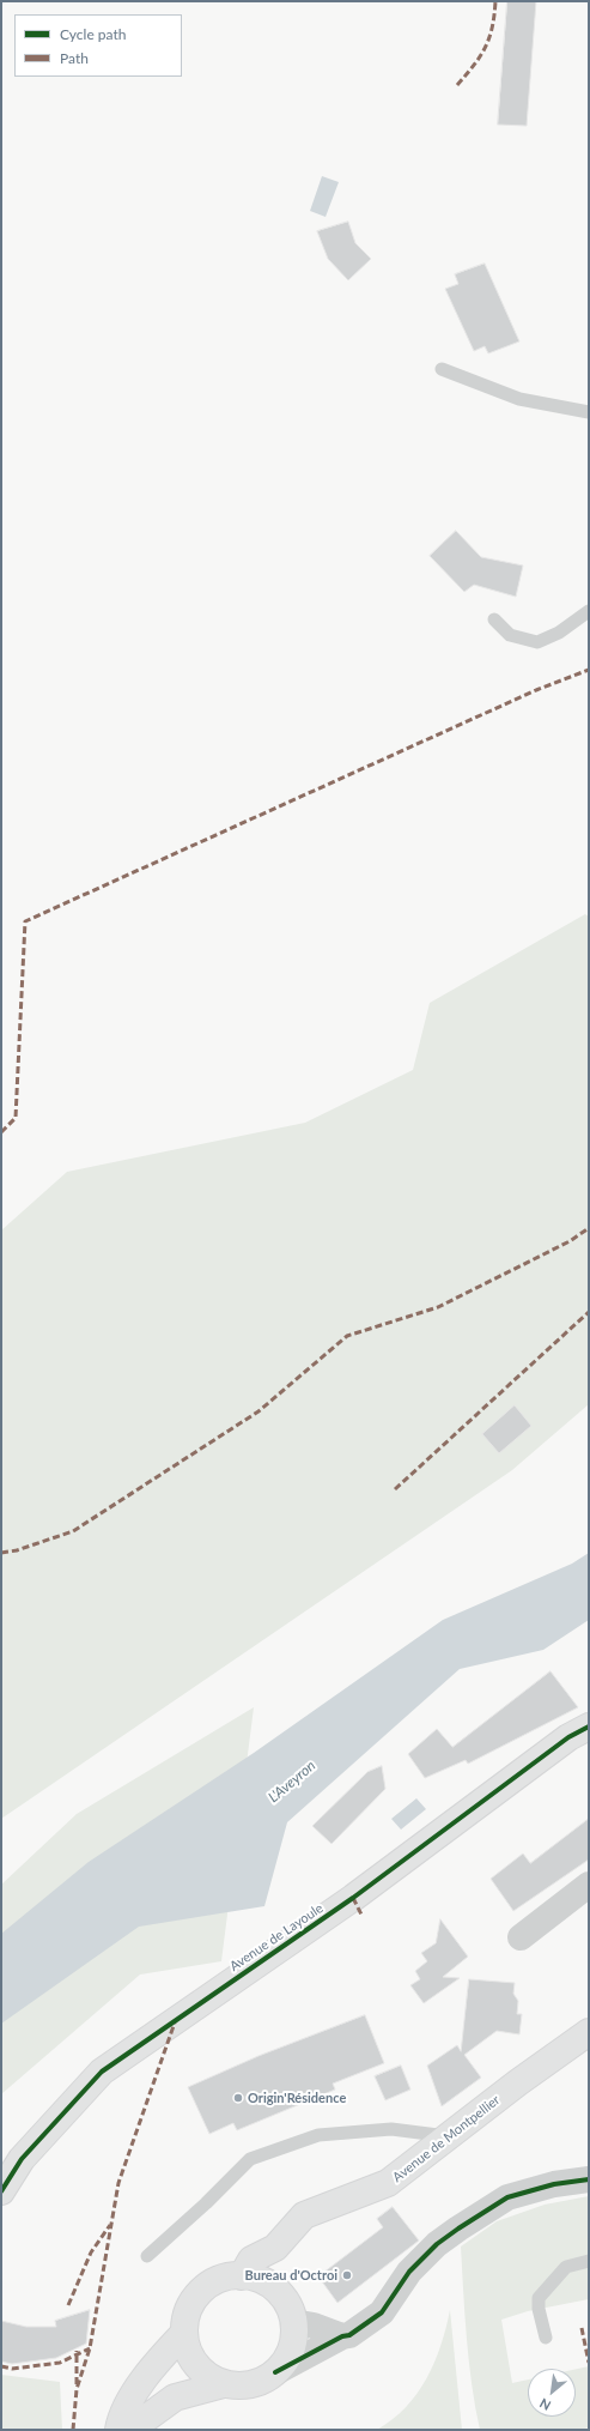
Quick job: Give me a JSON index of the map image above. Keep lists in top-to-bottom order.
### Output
{
  "streets": {
    "main road": ["Avenue de Layoule", "Avenue de Montpellier"]
  },
  "water": ["L'Aveyron"],
  "places": ["Origin'Résidence", "Bureau d'Octroi"],
  "legend": ["Cycle path", "Path"],
  "north": "bottom left"
}
